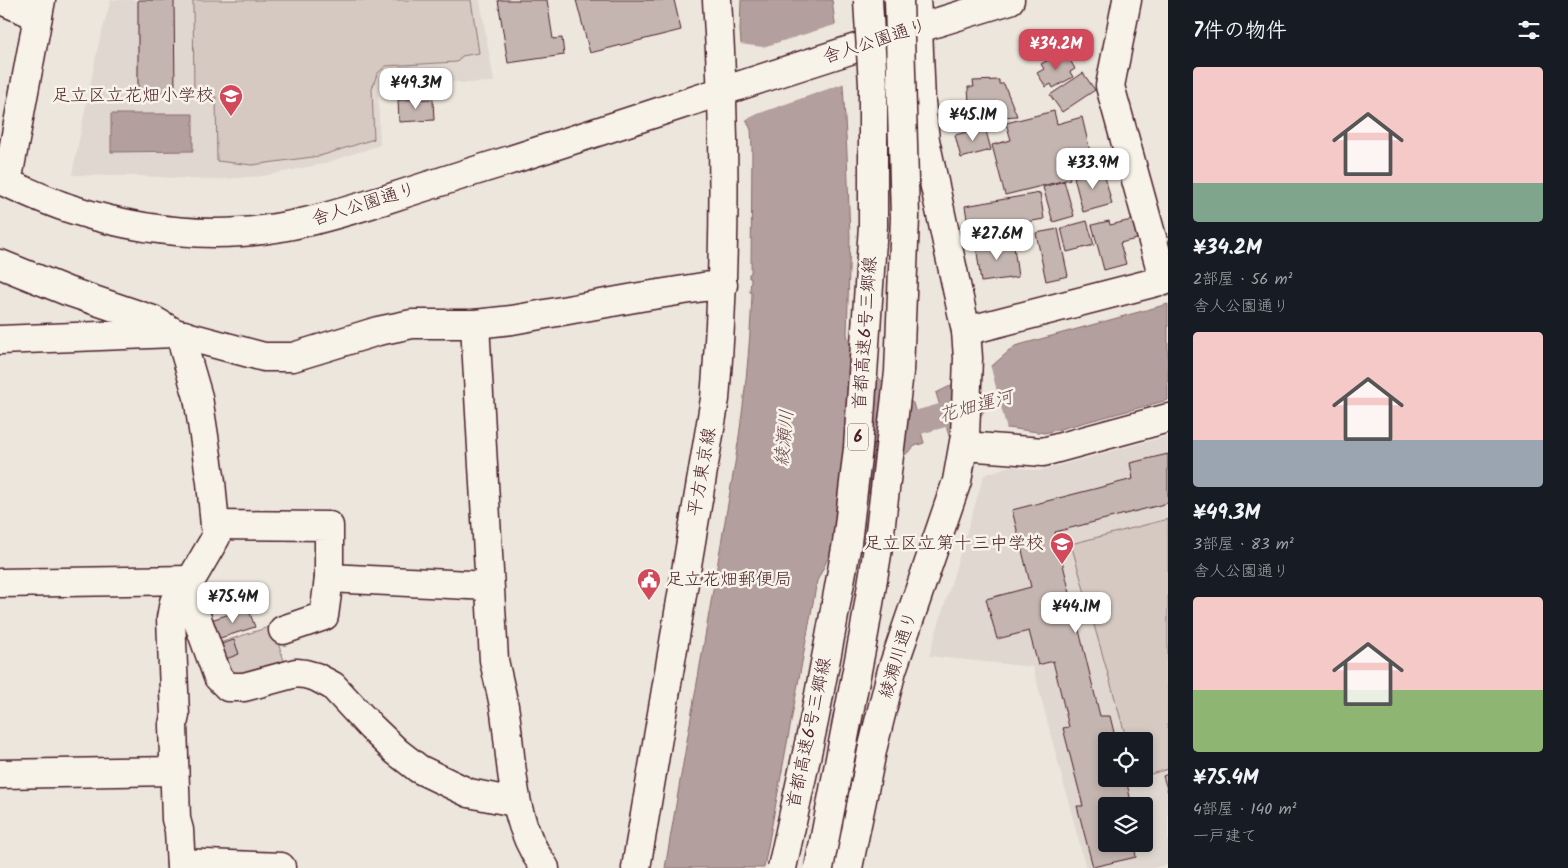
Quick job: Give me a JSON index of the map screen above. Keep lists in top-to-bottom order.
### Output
{
  "streets": {
    "main road": [
      "舎人公園通り",
      "首都高速6号三郷線",
      "6",
      "平方東京線",
      "綾瀬川通り"
    ]
  },
  "crossings": [
    ["舎人公園通り", "平方東京線"],
    ["舎人公園通り", "綾瀬川通り"]
  ],
  "water": ["花畑運河", "綾瀬川"],
  "places": {
    "school or university": ["足立区立花畑小学校", "足立区立第十三中学校"],
    "public building": ["足立花畑郵便局"]
  },
  "page": {
    "heading": "7件の物件",
    "price": [
      "¥34.2M",
      "¥49.3M",
      "¥45.1M",
      "¥33.9M",
      "¥27.6M",
      "¥75.4M",
      "¥44.1M"
    ],
    "list": [
      {
        "name": "¥34.2M",
        "note": "2部屋 · 56 m² · 舎人公園通り"
      },
      {
        "name": "¥49.3M",
        "note": "3部屋 · 83 m² · 舎人公園通り"
      },
      {
        "name": "¥75.4M",
        "note": "4部屋 · 140 m² · 一戸建て"
      }
    ]
  }
}
